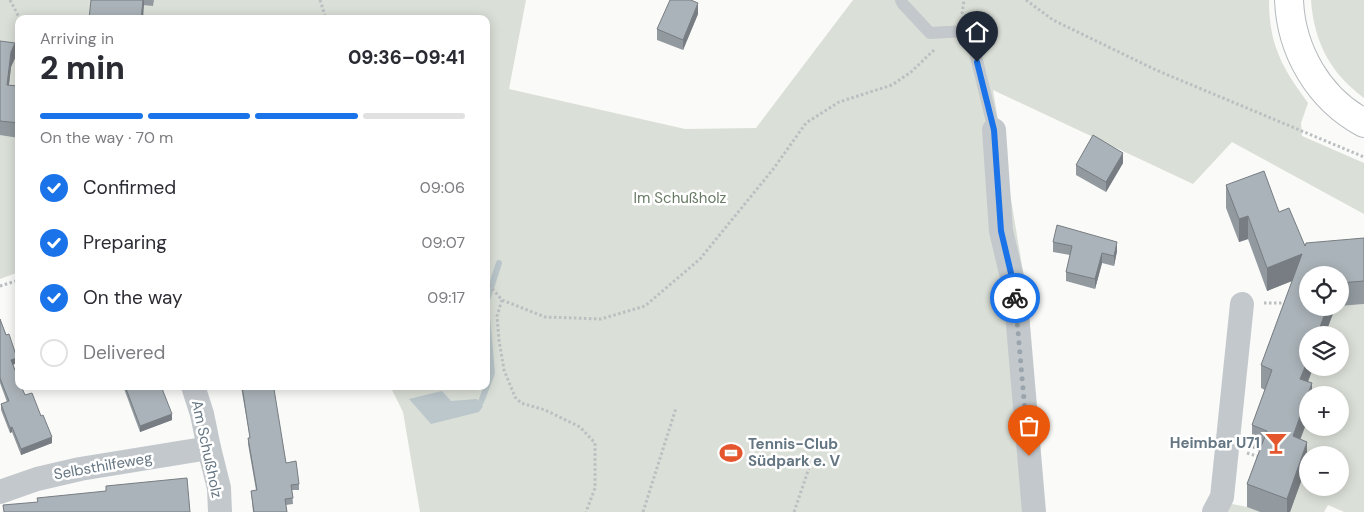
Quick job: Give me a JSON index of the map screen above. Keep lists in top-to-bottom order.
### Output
{
  "streets": {
    "street": ["Am Schußholz", "Selbsthilfeweg"]
  },
  "crossings": [
    ["Am Schußholz", "Selbsthilfeweg"]
  ],
  "parks": ["Im Schußholz"],
  "places": {
    "bar": ["Heimbar U71"],
    "sports": ["Tennis-Club Südpark e. V"]
  },
  "page": {
    "heading": ["2 min", "Arriving in", "09:36–09:41"],
    "bar": "On the way · 70 m",
    "list": [
      ["Confirmed", "09:06"],
      ["Preparing", "09:07"],
      ["On the way", "09:17"],
      "Delivered"
    ],
    "map_buttons": ["+", "−"]
  }
}
